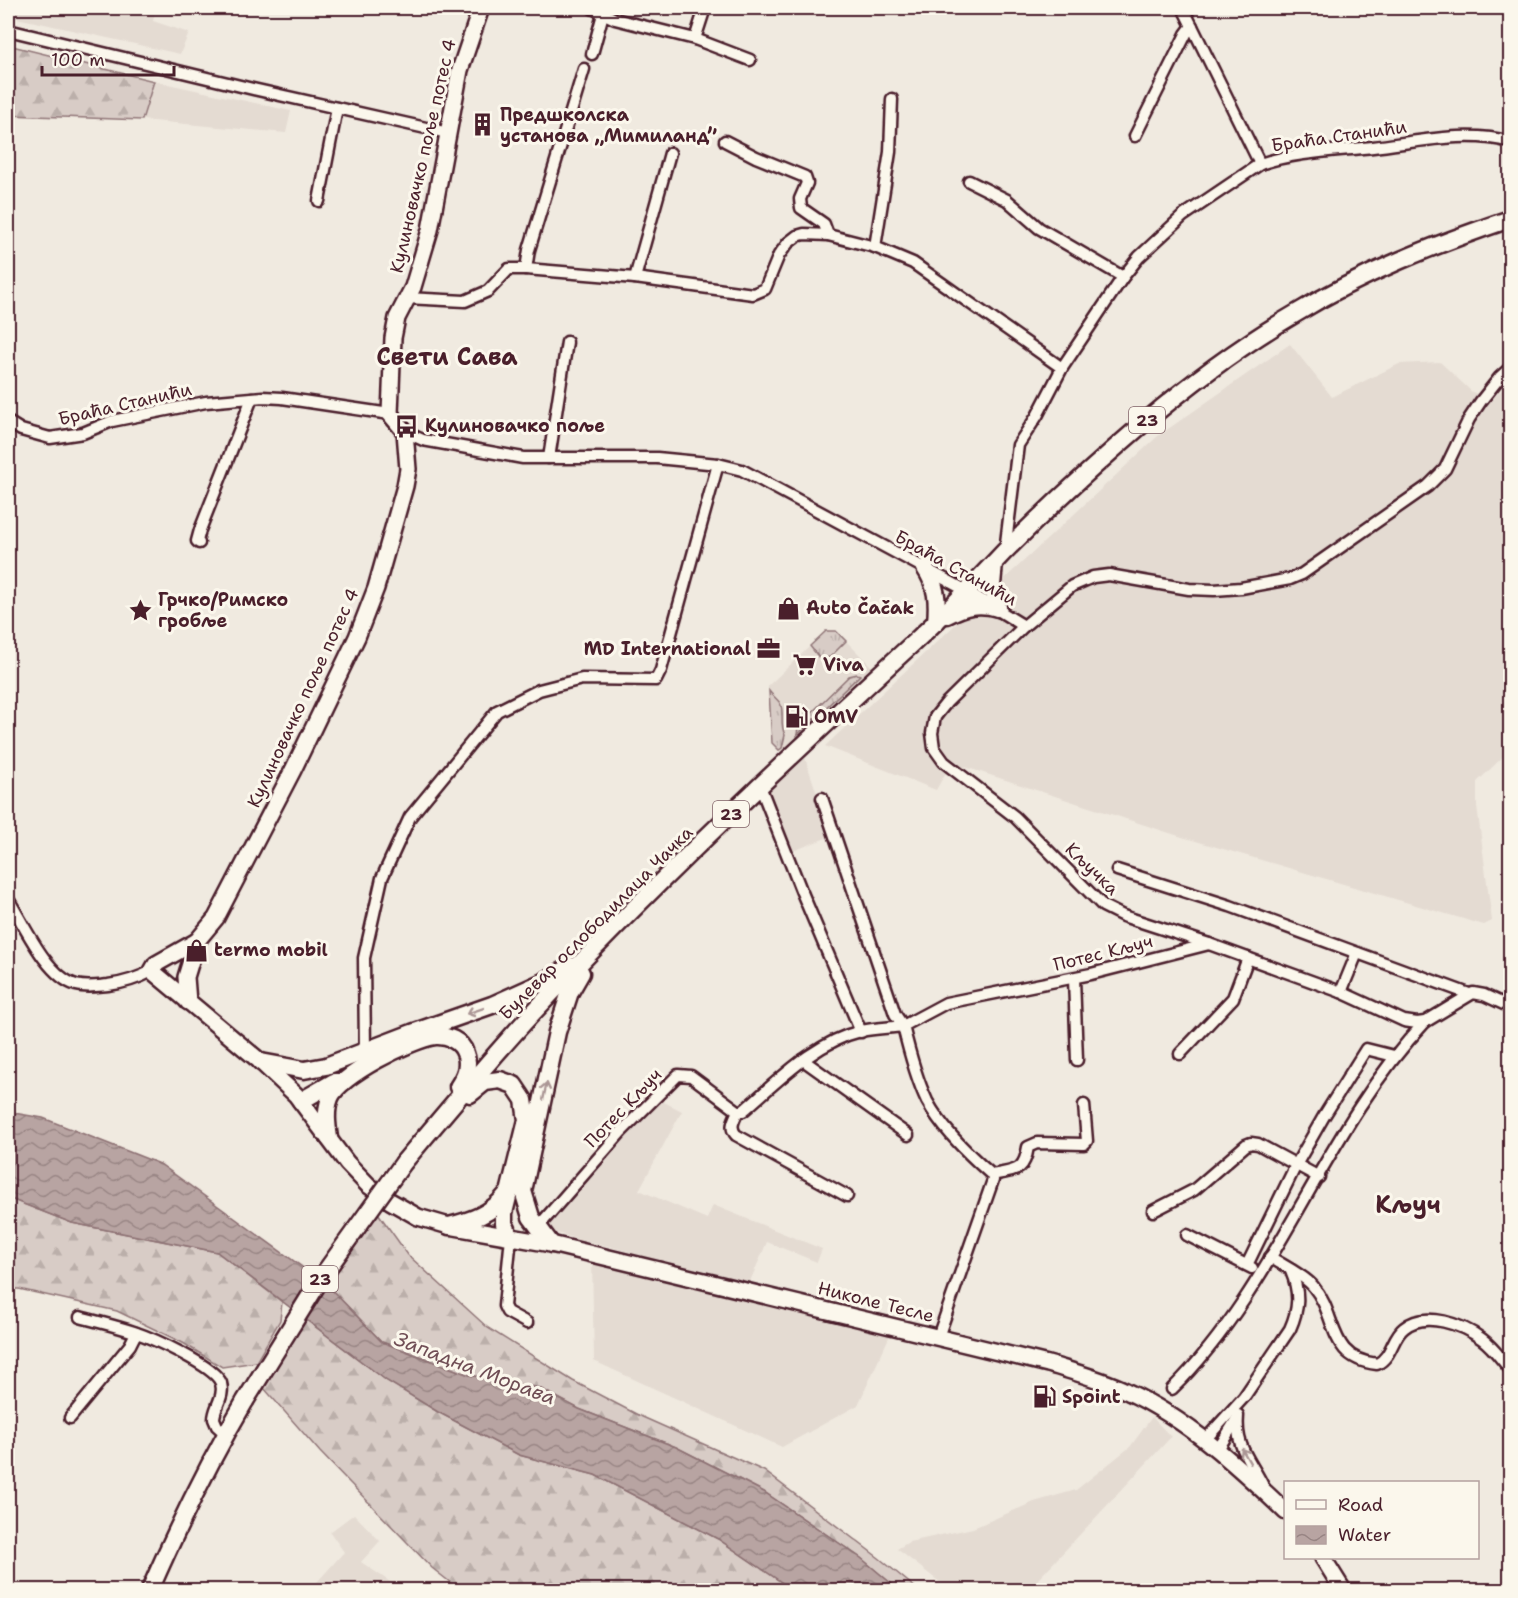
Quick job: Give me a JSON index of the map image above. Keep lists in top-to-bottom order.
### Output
{
  "streets": {
    "main road": ["23", "Булевар ослободилаца Чачка"],
    "street": [
      "Браћа Станићи",
      "Кулиновачко поље потес 4",
      "Кључка",
      "Потес Кључ",
      "Николе Тесле"
    ]
  },
  "crossings": [
    ["Браћа Станићи", "Кулиновачко поље потес 4"],
    ["Браћа Станићи", "Кључка"],
    ["Браћа Станићи", "Булевар ослободилаца Чачка"],
    ["Кључка", "Потес Кључ"]
  ],
  "districts": ["Свети Сава", "Кључ"],
  "water": ["Западна Морава"],
  "places": {
    "building": ["Предшколска установа „Мимиланд”"],
    "bus stop": ["Кулиновачко поље"],
    "shop": ["Auto Čačak", "termo mobil"],
    "place": ["Грчко/Римско гробље"],
    "office": ["MD International"],
    "supermarket": ["Viva"],
    "fuel station": ["OMV", "Spoint"]
  },
  "legend": ["Road", "Water"],
  "scale_bar": "100 m"
}
